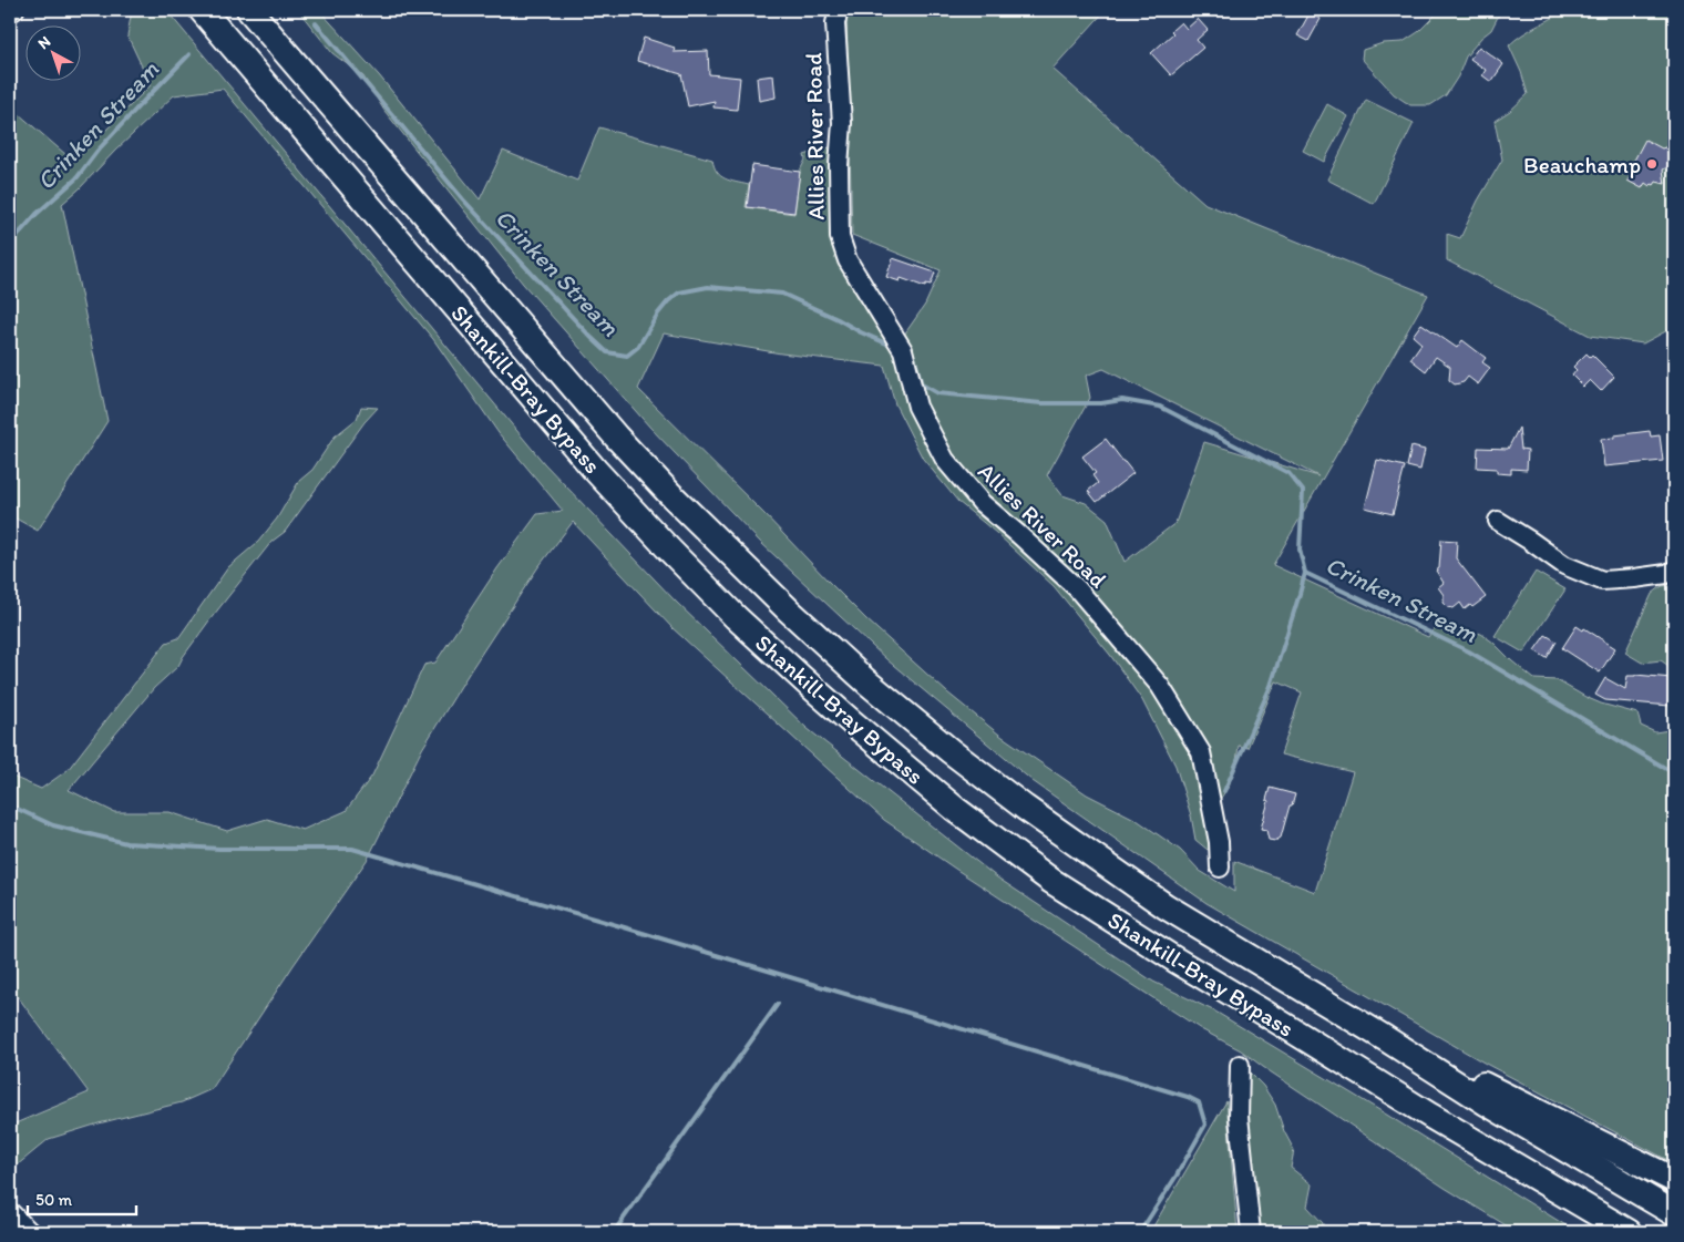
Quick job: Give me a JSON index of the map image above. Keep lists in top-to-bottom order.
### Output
{
  "streets": {
    "highway": ["Shankill-Bray Bypass"],
    "street": ["Allies River Road"]
  },
  "water": ["Crinken Stream"],
  "places": ["Beauchamp"],
  "scale_bar": "50 m",
  "north": "top left"
}
